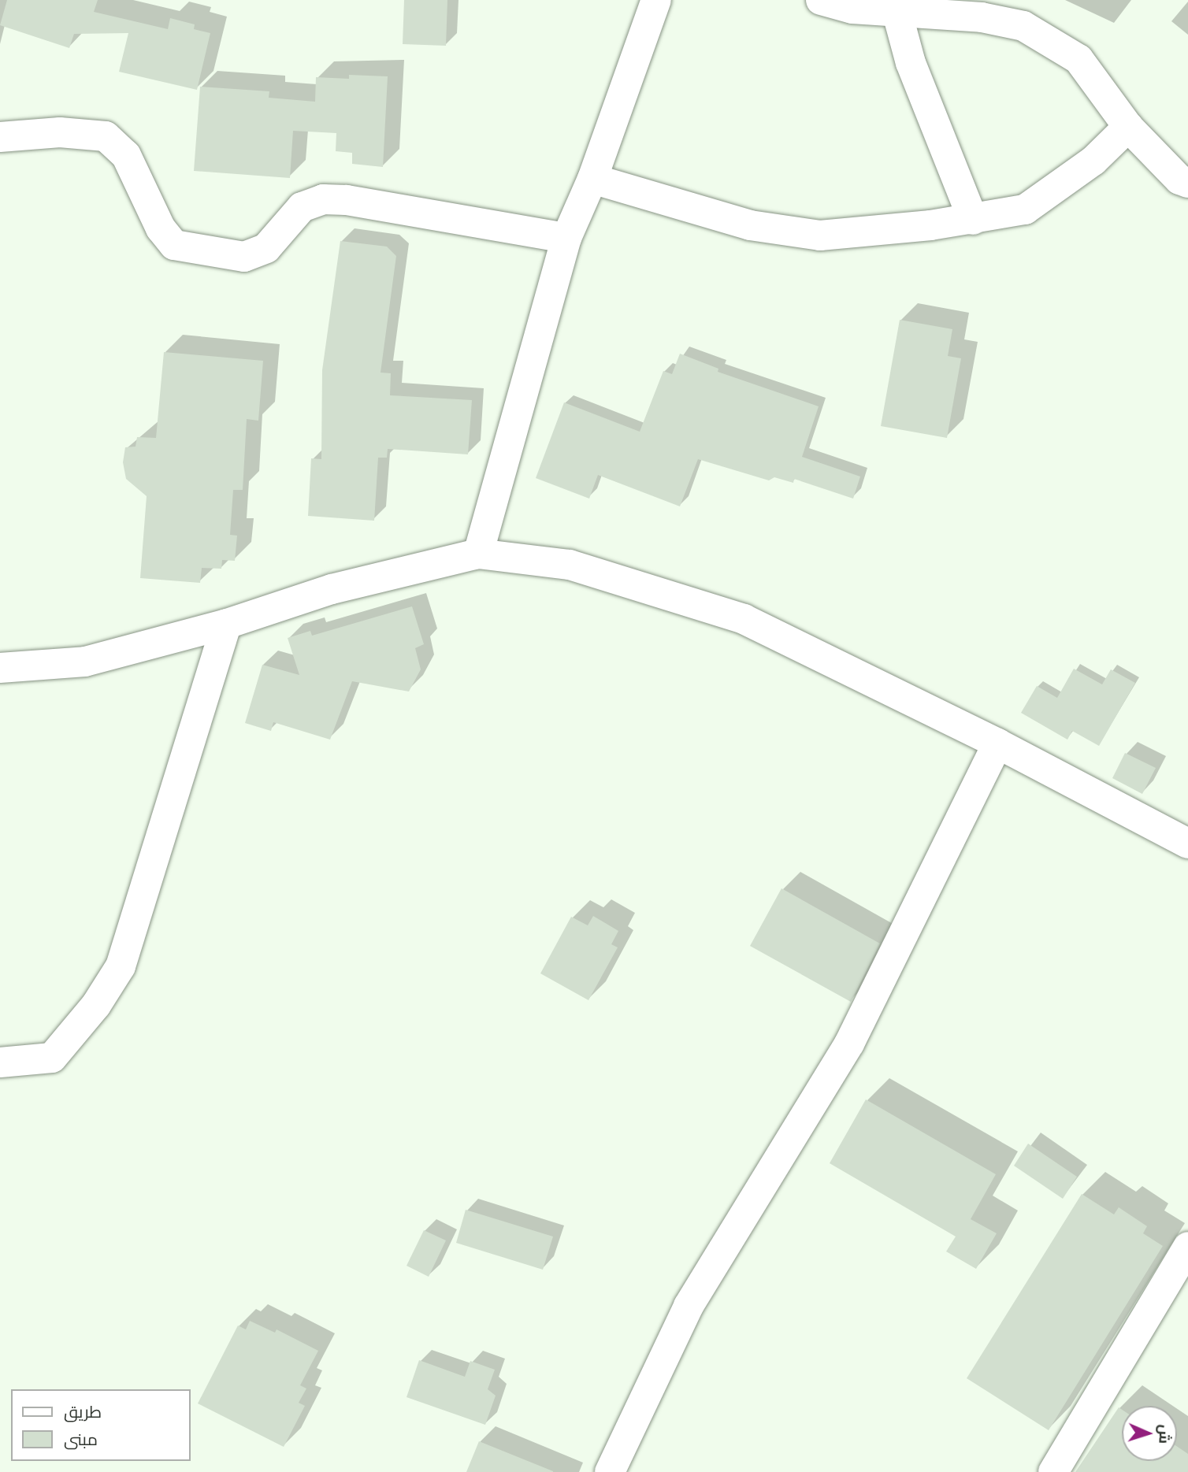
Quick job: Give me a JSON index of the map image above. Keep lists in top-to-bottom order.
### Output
{
  "legend": ["طريق", "مبنى"],
  "north": "right"
}
